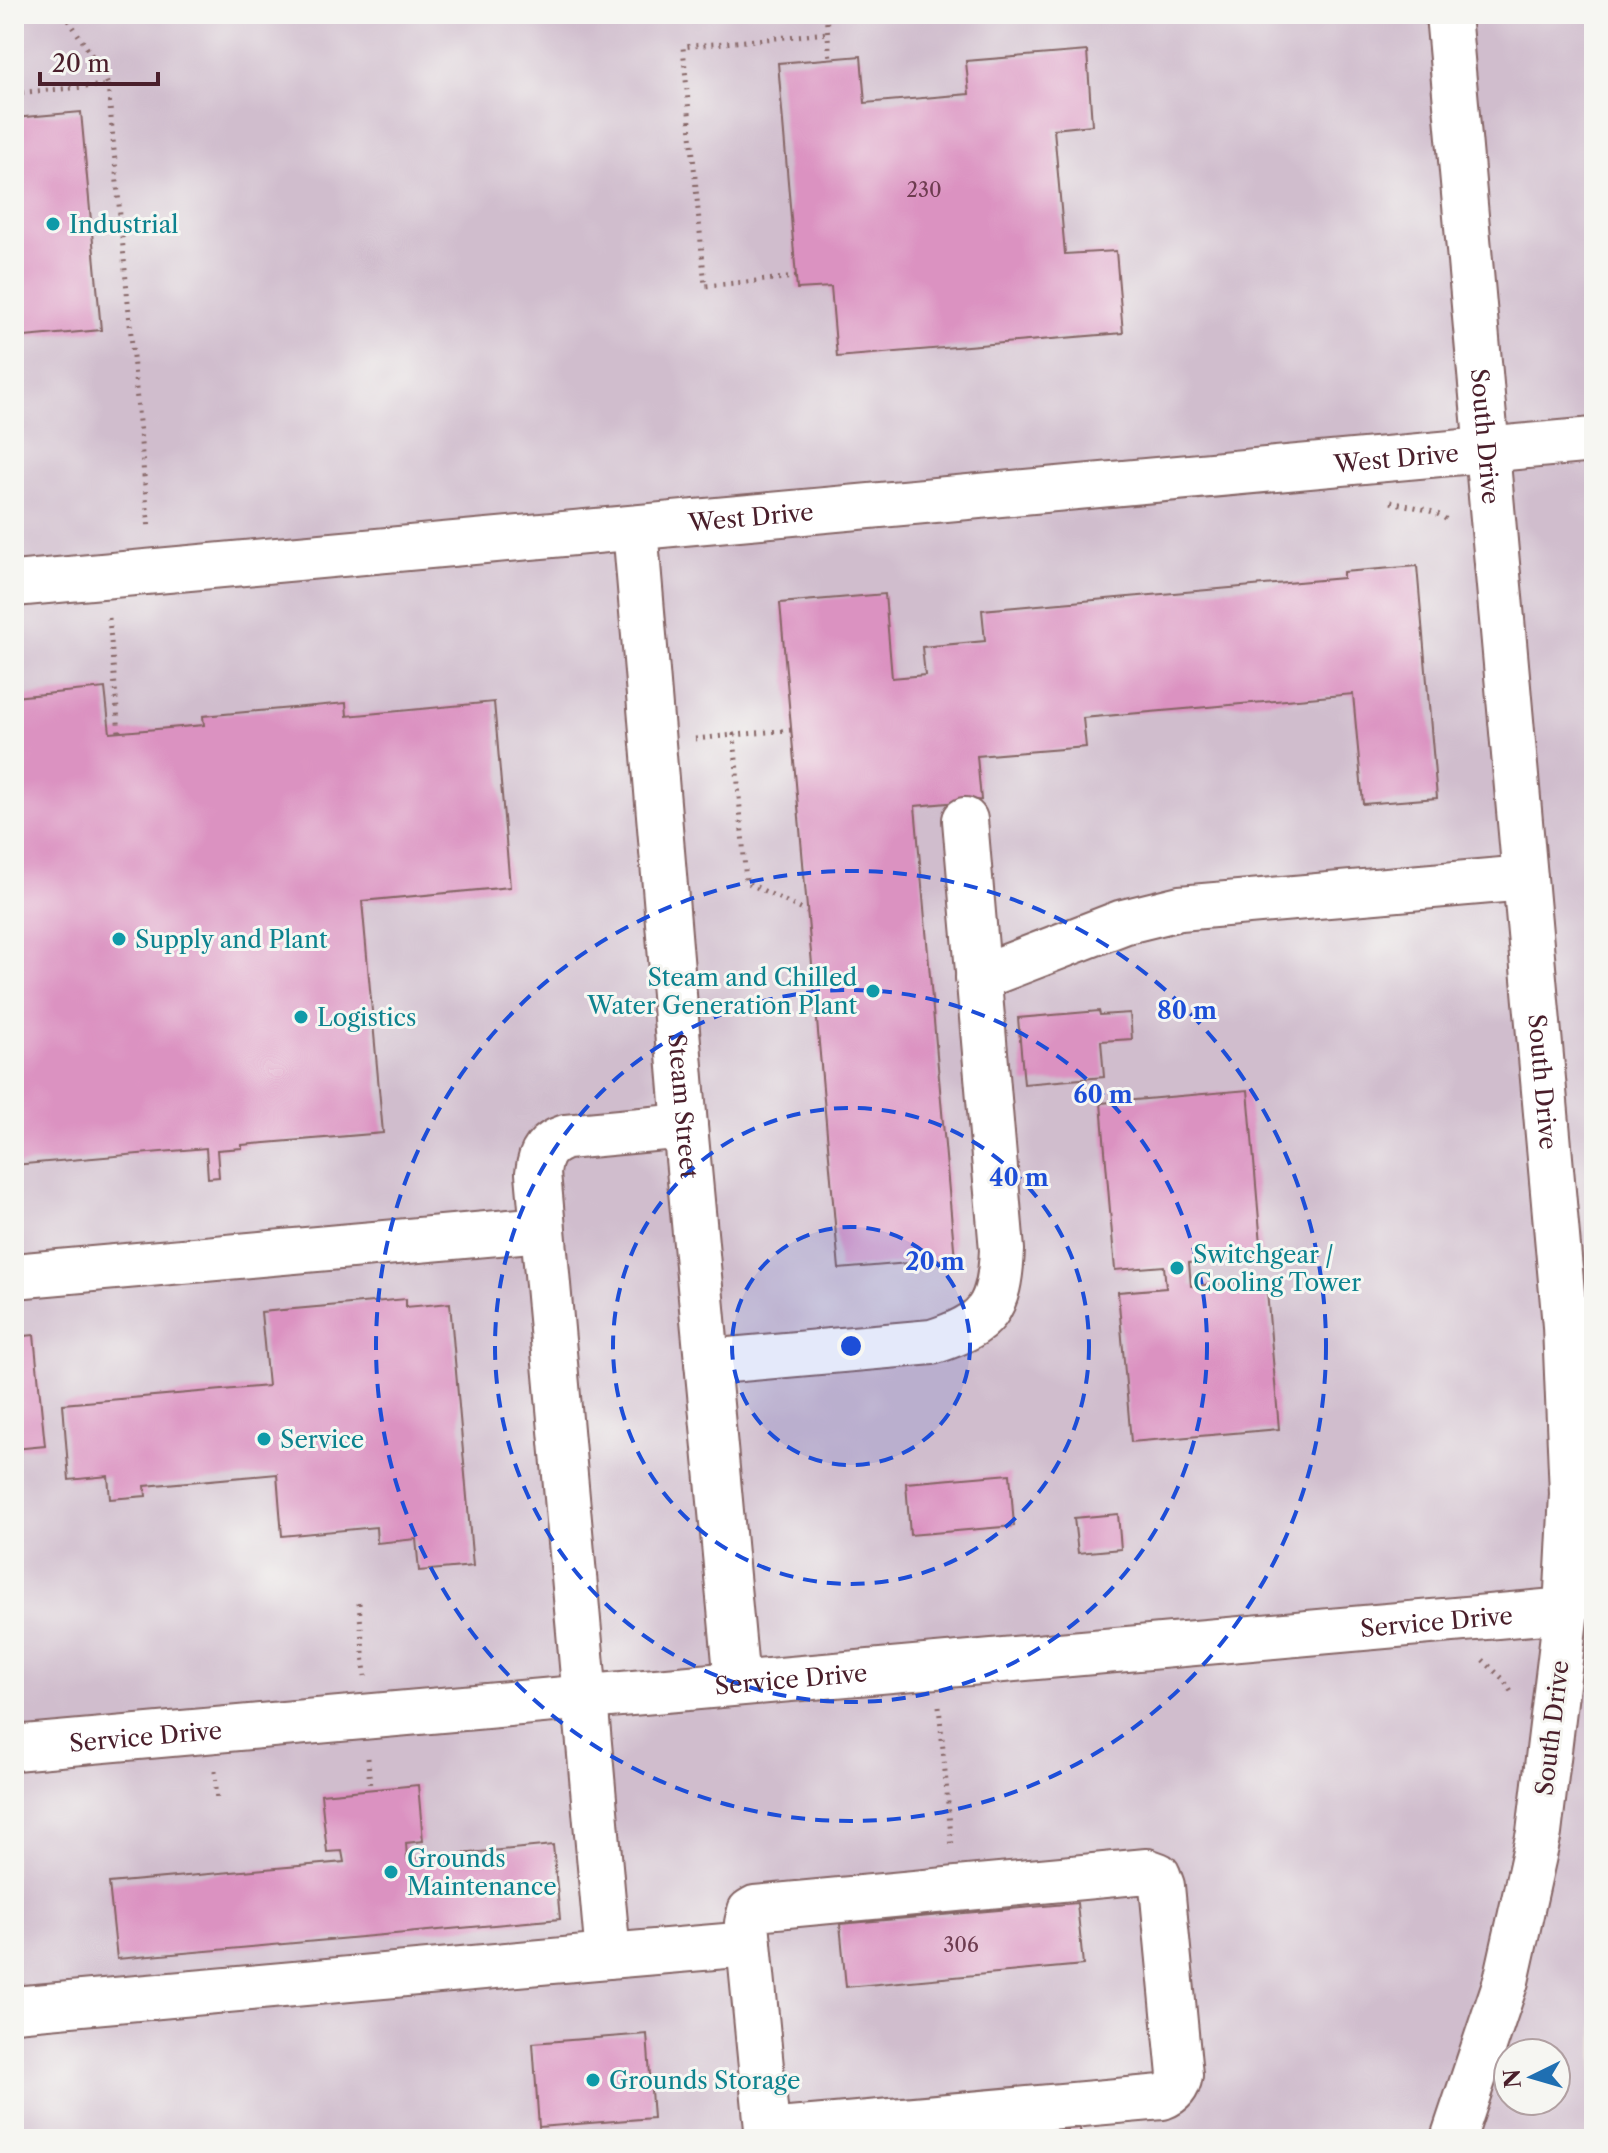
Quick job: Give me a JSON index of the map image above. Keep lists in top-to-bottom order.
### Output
{
  "streets": {
    "street": [
      "South Drive",
      "West Drive",
      "Steam Street",
      "Service Drive"
    ]
  },
  "crossings": [
    ["South Drive", "West Drive"],
    ["South Drive", "Service Drive"],
    ["West Drive", "Steam Street"],
    ["Steam Street", "Service Drive"]
  ],
  "places": [
    "Industrial",
    "Supply and Plant",
    "Steam and Chilled Water Generation Plant",
    "Logistics",
    "Switchgear / Cooling Tower",
    "Service",
    "Grounds Maintenance",
    "Grounds Storage"
  ],
  "house_numbers": ["230", "306"],
  "scale_bar": "20 m",
  "north": "left",
  "rings": [
    "80 m",
    "60 m",
    "40 m",
    "20 m"
  ]
}
